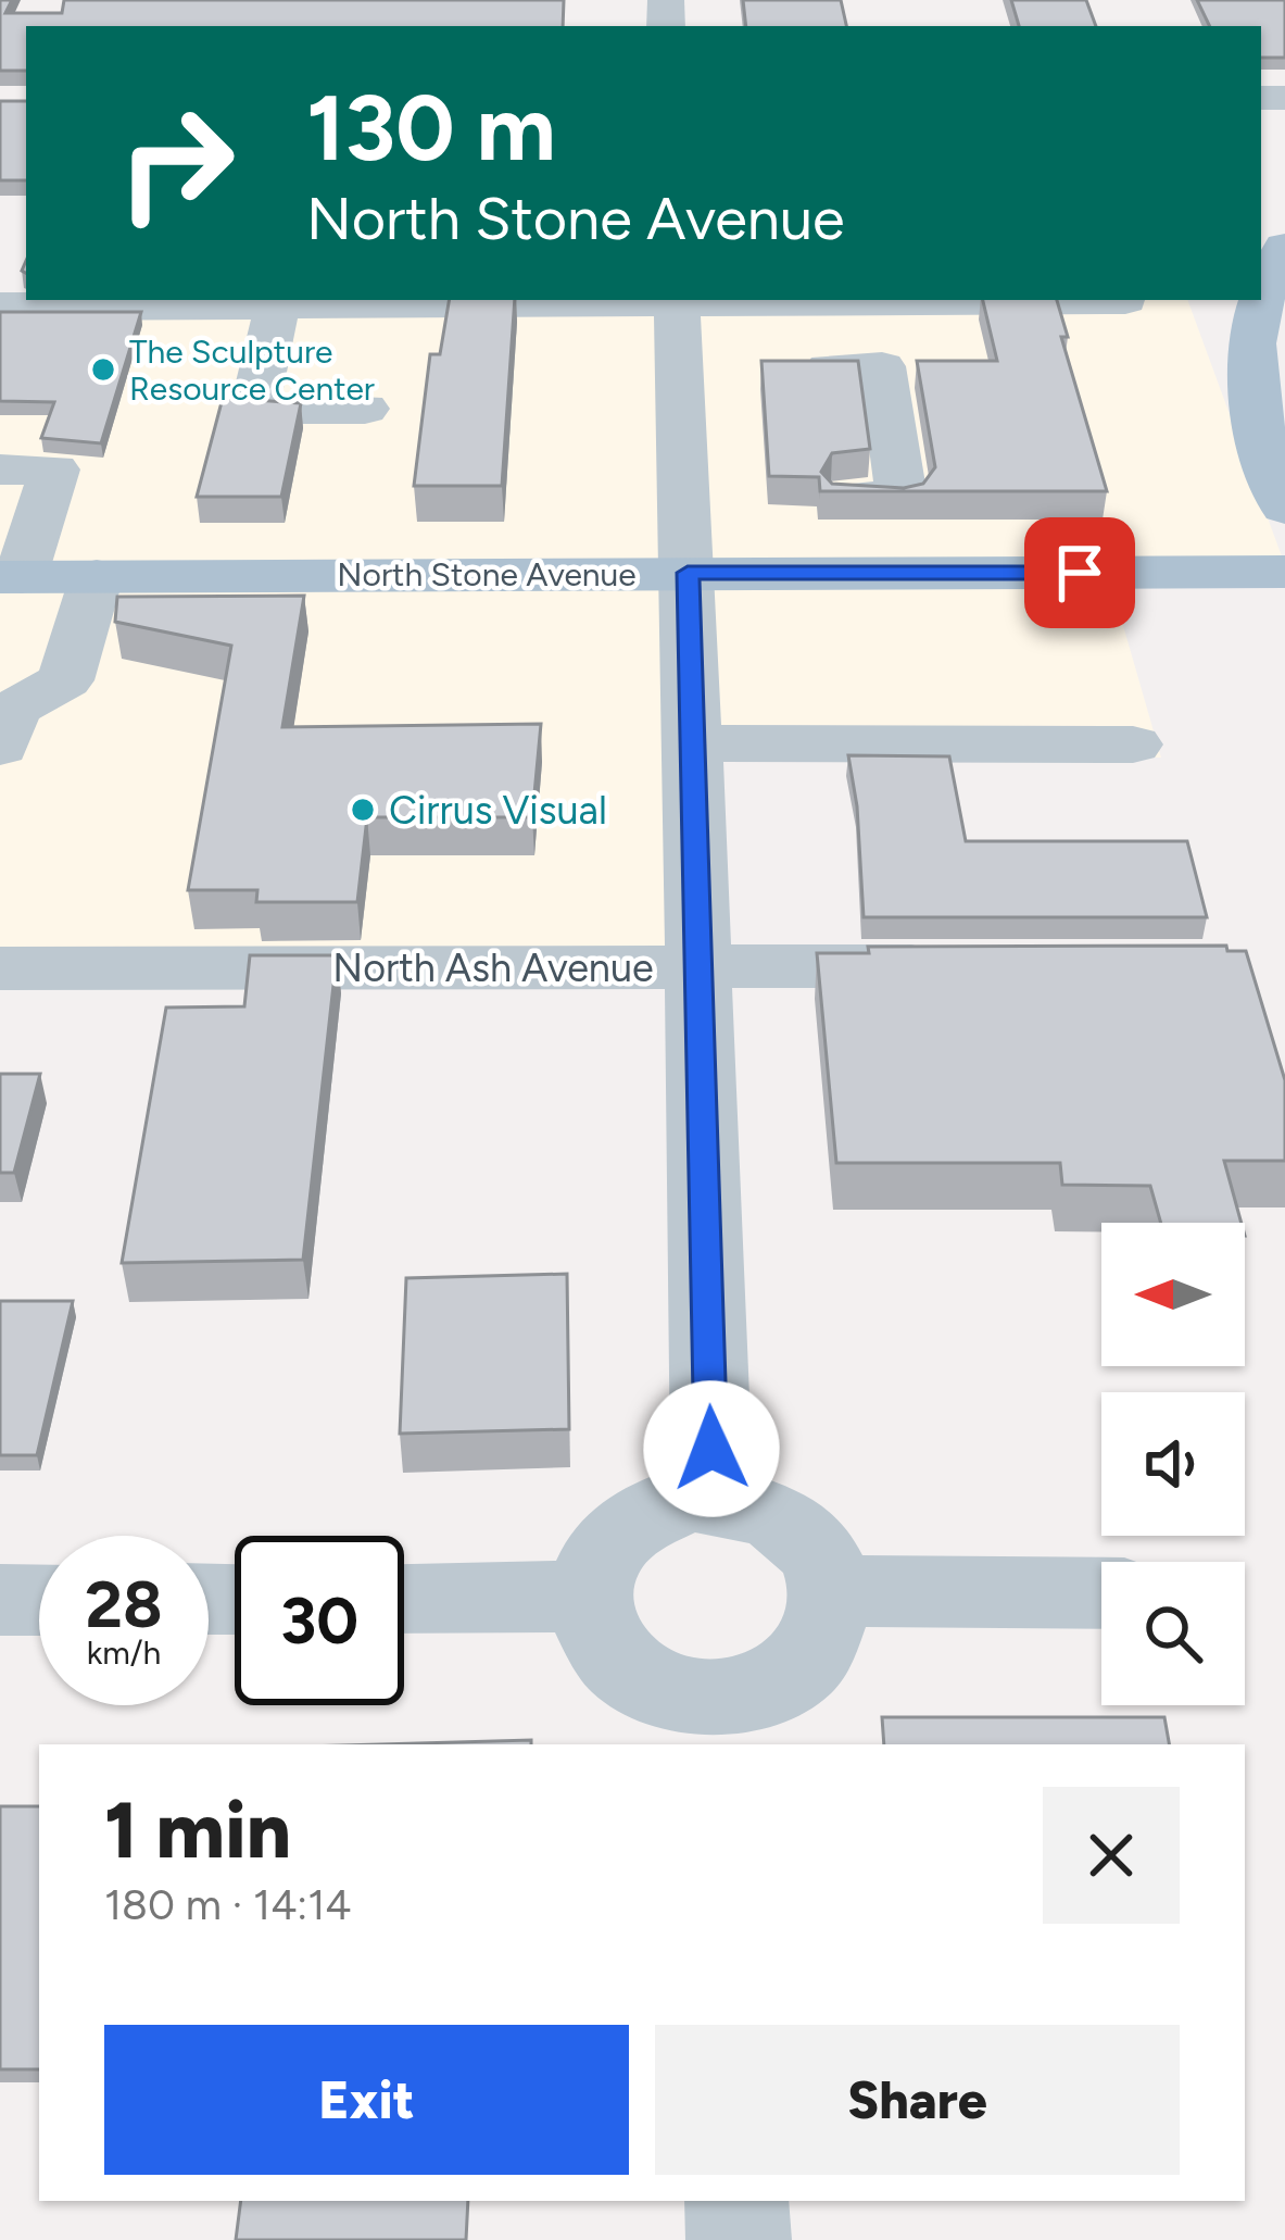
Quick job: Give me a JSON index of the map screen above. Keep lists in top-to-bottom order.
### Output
{
  "streets": {
    "main road": ["North Stone Avenue"],
    "street": ["North Ash Avenue"]
  },
  "places": ["The Sculpture Resource Center", "Cirrus Visual"],
  "north": "left",
  "page": {
    "turn": ["130 m", "North Stone Avenue"],
    "speed": "28 km/h",
    "limit": "30",
    "heading": ["1 min", "180 m · 14:14"],
    "buttons": ["Exit", "Share"]
  }
}
